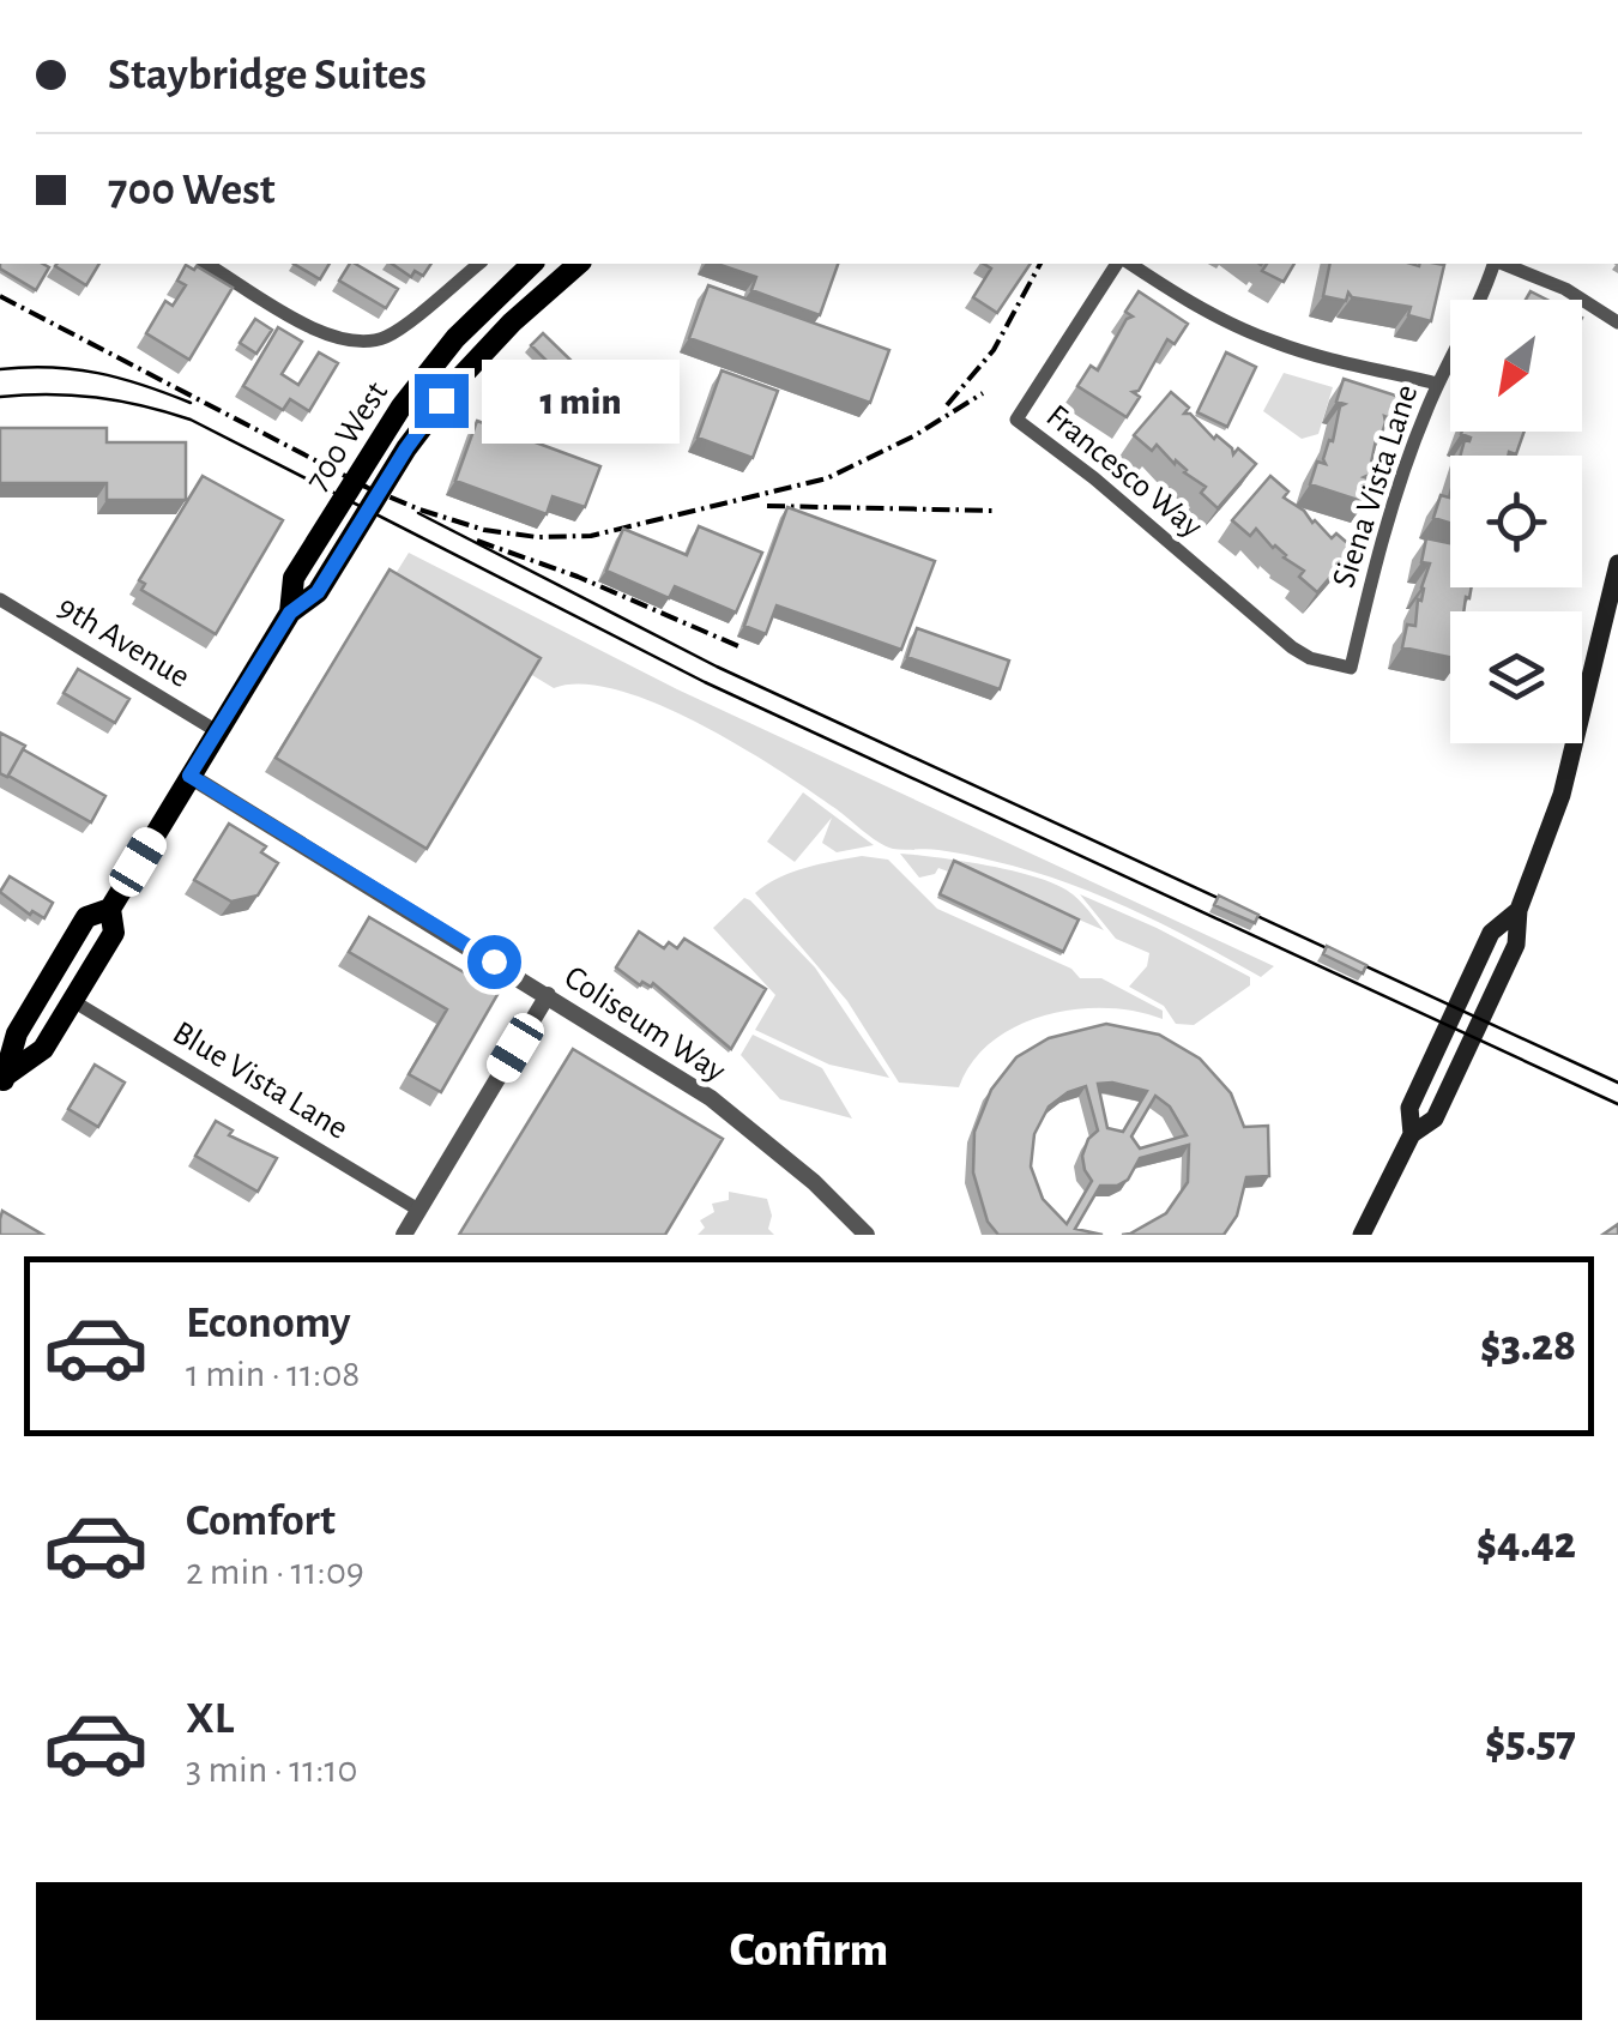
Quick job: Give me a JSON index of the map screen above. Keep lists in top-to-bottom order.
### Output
{
  "streets": {
    "main road": ["700 West"],
    "street": [
      "Francesco Way",
      "Siena Vista Lane",
      "9th Avenue",
      "Coliseum Way",
      "Blue Vista Lane"
    ]
  },
  "crossings": [
    ["700 West", "9th Avenue"],
    ["700 West", "Coliseum Way"],
    ["700 West", "Blue Vista Lane"],
    ["Francesco Way", "Siena Vista Lane"]
  ],
  "north": "bottom left",
  "page": {
    "banner": ["Staybridge Suites", "700 West"],
    "bubble": "1 min",
    "list": [
      {
        "name": "Economy",
        "note": "1 min · 11:08",
        "value": "$3.28"
      },
      {
        "name": "Comfort",
        "note": "2 min · 11:09",
        "value": "$4.42"
      },
      {
        "name": "XL",
        "note": "3 min · 11:10",
        "value": "$5.57"
      }
    ],
    "buttons": "Confirm"
  }
}
